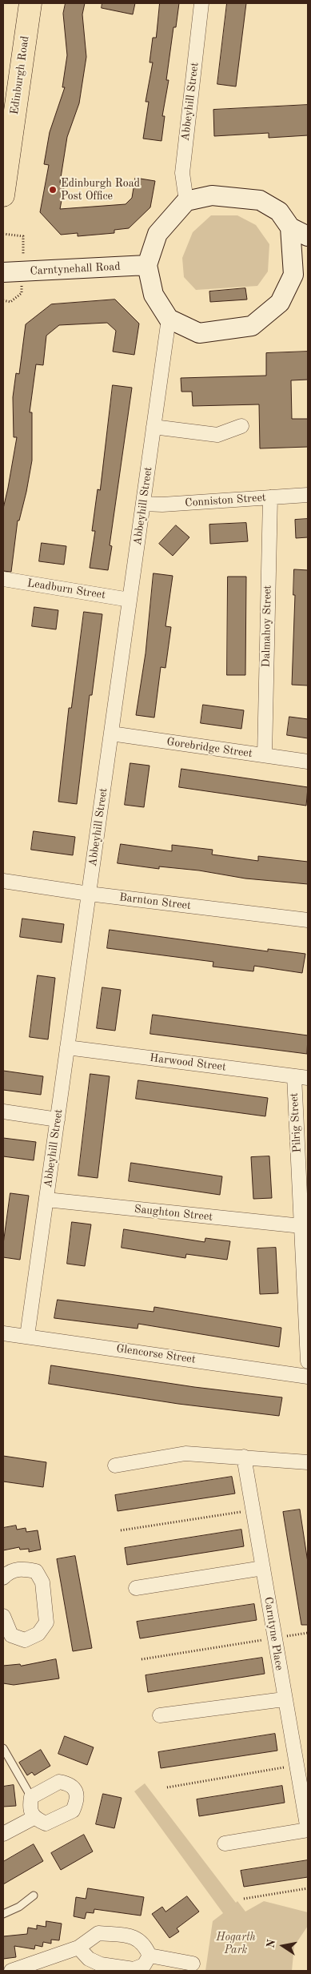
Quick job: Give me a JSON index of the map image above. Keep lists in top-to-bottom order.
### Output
{
  "streets": {
    "main road": ["Edinburgh Road"],
    "street": [
      "Abbeyhill Street",
      "Carntynehall Road",
      "Conniston Street",
      "Leadburn Street",
      "Dalmahoy Street",
      "Gorebridge Street",
      "Barnton Street",
      "Harwood Street",
      "Pilrig Street",
      "Saughton Street",
      "Glencorse Street",
      "Carntyne Place"
    ]
  },
  "crossings": [
    ["Abbeyhill Street", "Conniston Street"],
    ["Abbeyhill Street", "Leadburn Street"],
    ["Abbeyhill Street", "Gorebridge Street"],
    ["Abbeyhill Street", "Barnton Street"],
    ["Abbeyhill Street", "Harwood Street"],
    ["Abbeyhill Street", "Saughton Street"],
    ["Abbeyhill Street", "Glencorse Street"],
    ["Conniston Street", "Dalmahoy Street"],
    ["Dalmahoy Street", "Gorebridge Street"],
    ["Harwood Street", "Pilrig Street"],
    ["Pilrig Street", "Saughton Street"]
  ],
  "parks": ["Hogarth Park"],
  "places": ["Edinburgh Road Post Office"],
  "north": "left"
}
